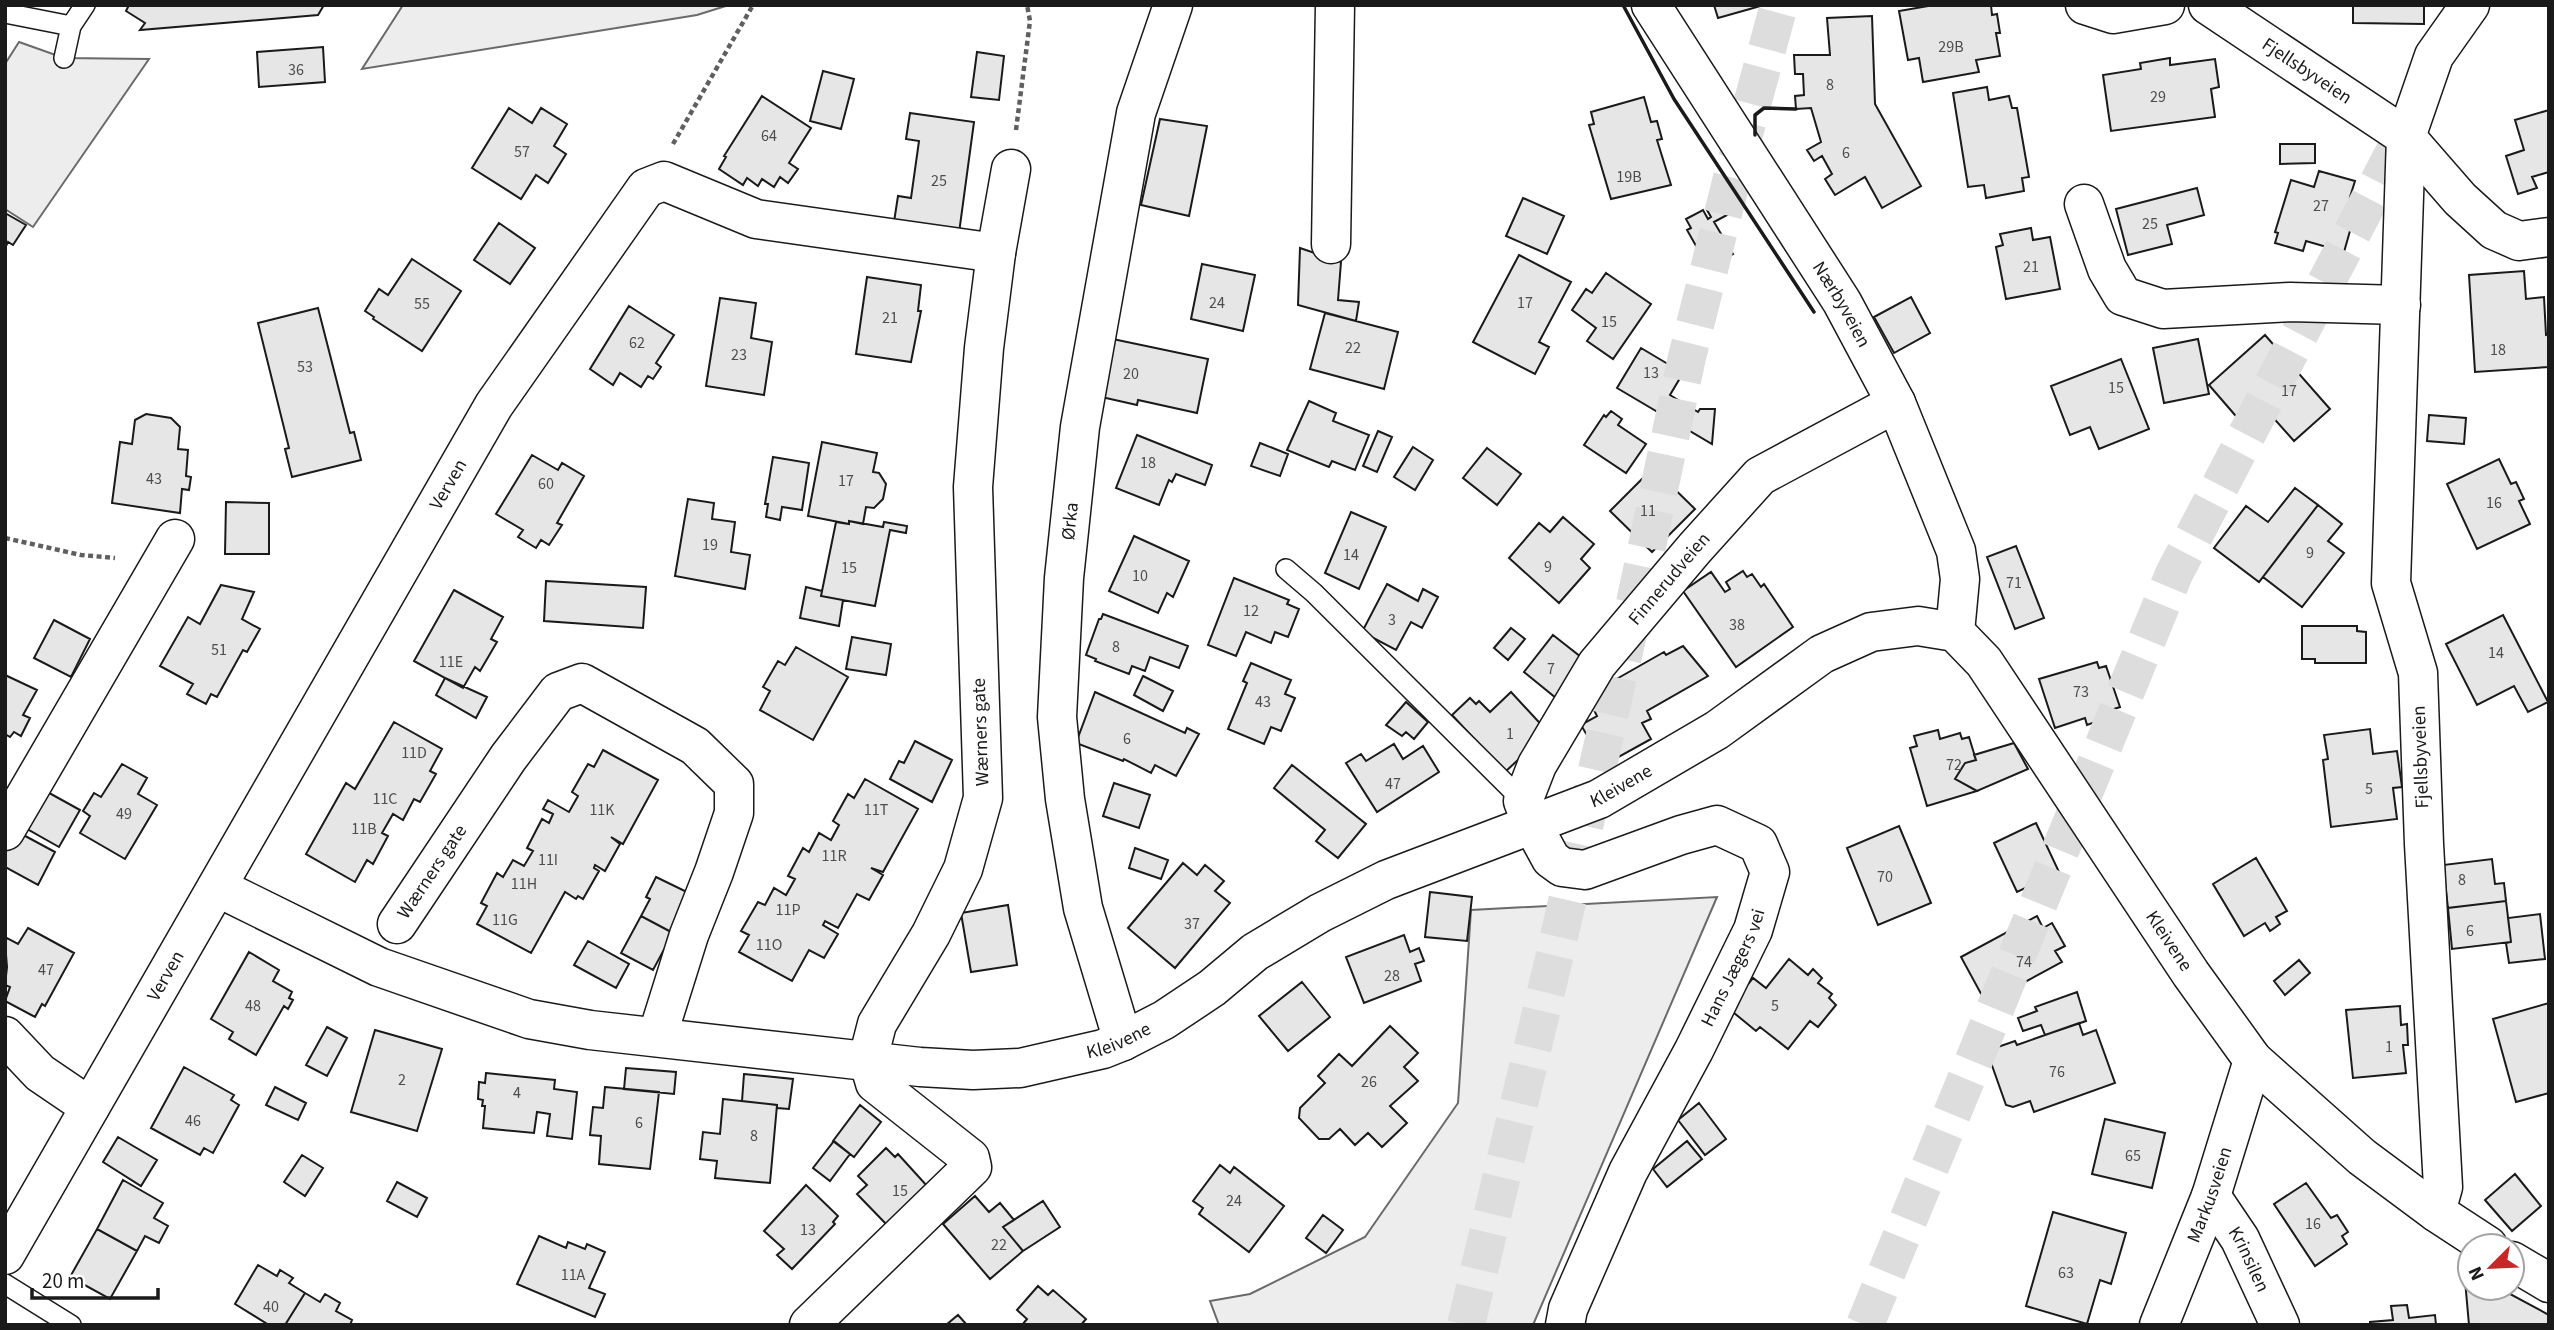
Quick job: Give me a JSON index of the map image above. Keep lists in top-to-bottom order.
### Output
{
  "streets": {
    "street": [
      "Fjellsbyveien",
      "Nærbyveien",
      "Verven",
      "Ørka",
      "Finnerudveien",
      "Wærners gate",
      "Kleivene",
      "Hans Jægers vei",
      "Markusveien",
      "Krinsilen"
    ]
  },
  "crossings": [
    ["Fjellsbyveien", "Kleivene"],
    ["Nærbyveien", "Finnerudveien"],
    ["Nærbyveien", "Kleivene"],
    ["Ørka", "Kleivene"],
    ["Finnerudveien", "Kleivene"],
    ["Finnerudveien", "Hans Jægers vei"],
    ["Wærners gate", "Kleivene"],
    ["Kleivene", "Hans Jægers vei"],
    ["Kleivene", "Markusveien"],
    ["Markusveien", "Krinsilen"]
  ],
  "house_numbers": [
    "29B",
    "36",
    "8",
    "29",
    "64",
    "57",
    "6",
    "19B",
    "25",
    "27",
    "25",
    "21",
    "24",
    "17",
    "55",
    "21",
    "15",
    "62",
    "22",
    "18",
    "23",
    "53",
    "13",
    "20",
    "15",
    "17",
    "18",
    "43",
    "17",
    "60",
    "16",
    "11",
    "19",
    "9",
    "14",
    "9",
    "15",
    "10",
    "71",
    "12",
    "3",
    "38",
    "8",
    "51",
    "14",
    "11E",
    "7",
    "73",
    "43",
    "1",
    "6",
    "11D",
    "72",
    "47",
    "5",
    "11C",
    "11K",
    "11T",
    "49",
    "11B",
    "11R",
    "11I",
    "70",
    "8",
    "11H",
    "11P",
    "11G",
    "37",
    "6",
    "11O",
    "74",
    "47",
    "28",
    "48",
    "5",
    "1",
    "76",
    "2",
    "26",
    "4",
    "46",
    "6",
    "8",
    "65",
    "15",
    "24",
    "16",
    "13",
    "22",
    "63",
    "11A",
    "40"
  ],
  "scale_bar": "20 m",
  "north": "bottom left"
}
